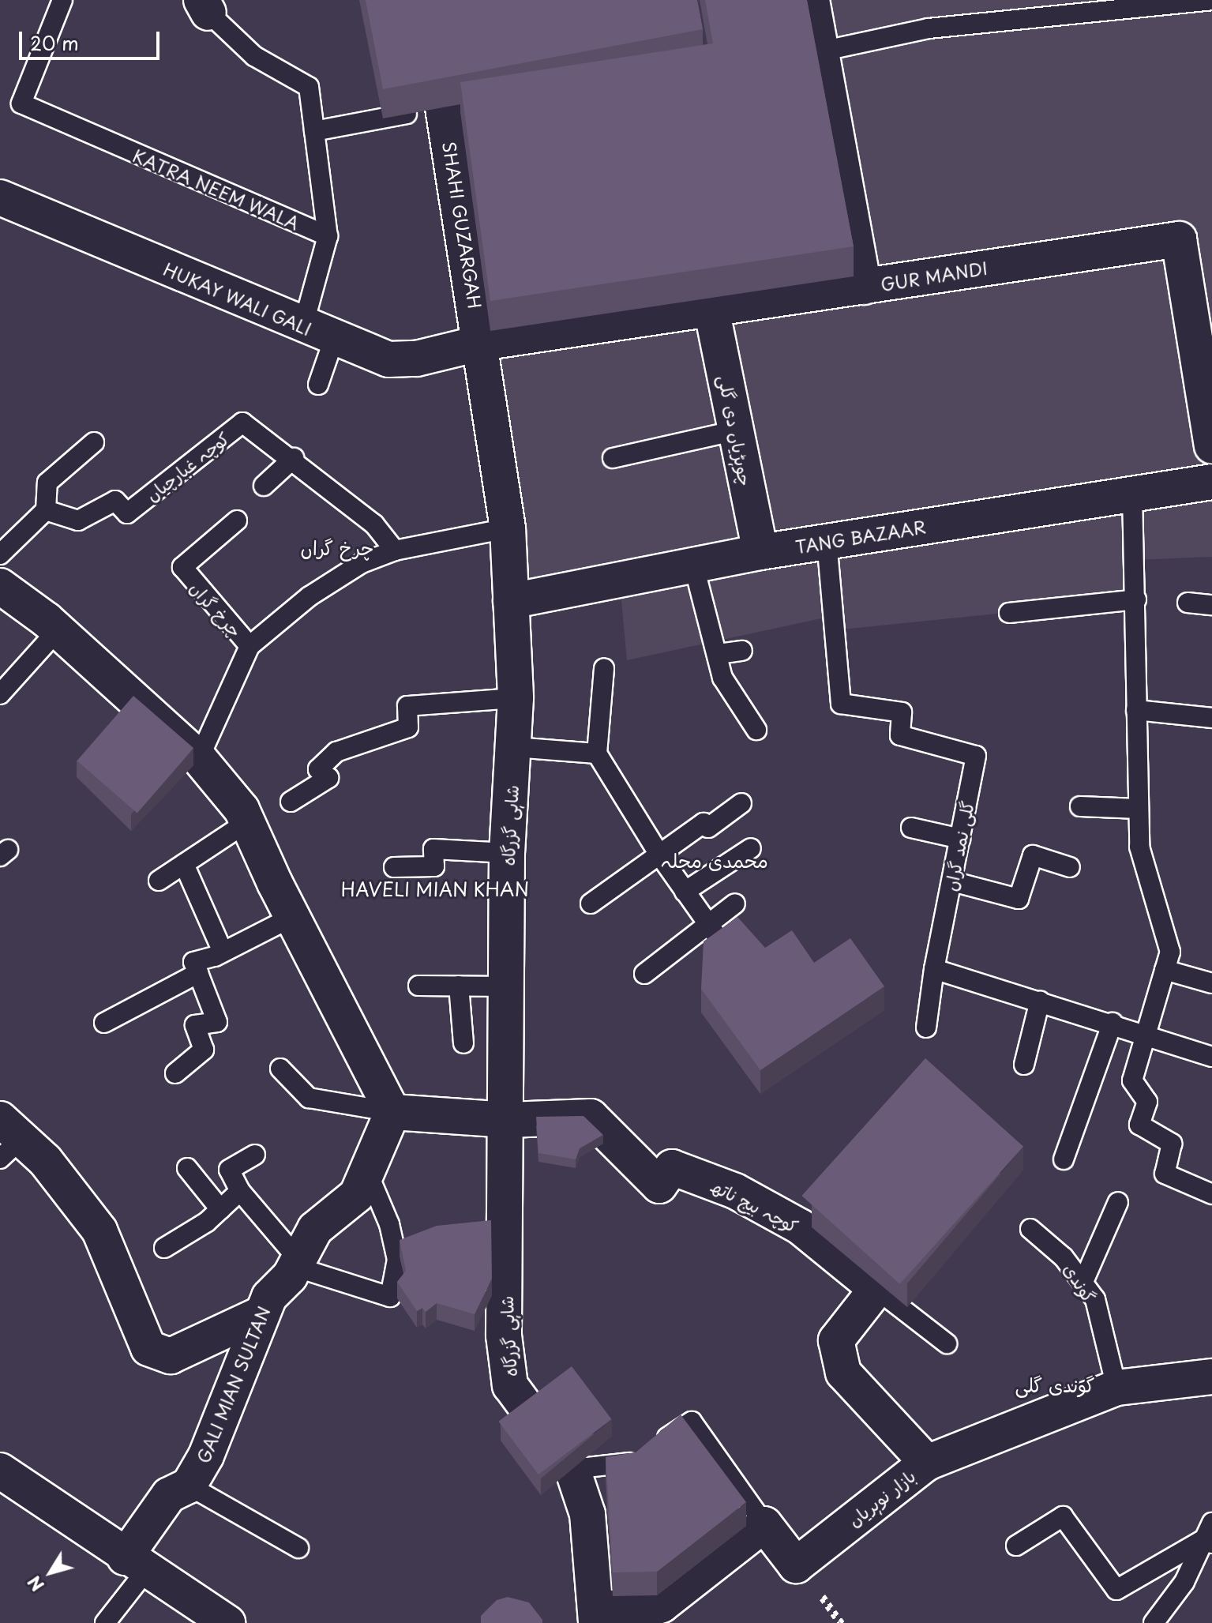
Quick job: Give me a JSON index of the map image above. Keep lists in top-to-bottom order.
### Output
{
  "streets": {
    "street": [
      "SHAHI GUZARGAH",
      "GUR MANDI",
      "HUKAY WALI GALI",
      "چوہڑیاں دی گلی",
      "TANG BAZAAR",
      "شاہی گزرگاہ",
      "کوچہ بیج ناتھ",
      "GALI MIAN SULTAN",
      "بازار نوہریاں"
    ],
    "lane": [
      "KATRA NEEM WALA",
      "کوچہ غبارچیاں",
      "چرخ گراں",
      "گلی نمد گراں",
      "گوندی"
    ]
  },
  "crossings": [
    ["SHAHI GUZARGAH", "GUR MANDI"],
    ["SHAHI GUZARGAH", "HUKAY WALI GALI"],
    ["SHAHI GUZARGAH", "شاہی گزرگاہ"],
    ["GUR MANDI", "HUKAY WALI GALI"],
    ["GUR MANDI", "چوہڑیاں دی گلی"],
    ["GUR MANDI", "شاہی گزرگاہ"],
    ["HUKAY WALI GALI", "شاہی گزرگاہ"],
    ["چوہڑیاں دی گلی", "TANG BAZAAR"],
    ["TANG BAZAAR", "شاہی گزرگاہ"],
    ["TANG BAZAAR", "گلی نمد گراں"],
    ["شاہی گزرگاہ", "کوچہ بیج ناتھ"],
    ["گوندی", "بازار نوہریاں"]
  ],
  "districts": [
    "چرخ گراں",
    "محمدی محلہ",
    "HAVELI MIAN KHAN",
    "گوندی گلی"
  ],
  "scale_bar": "20 m",
  "north": "bottom left"
}
